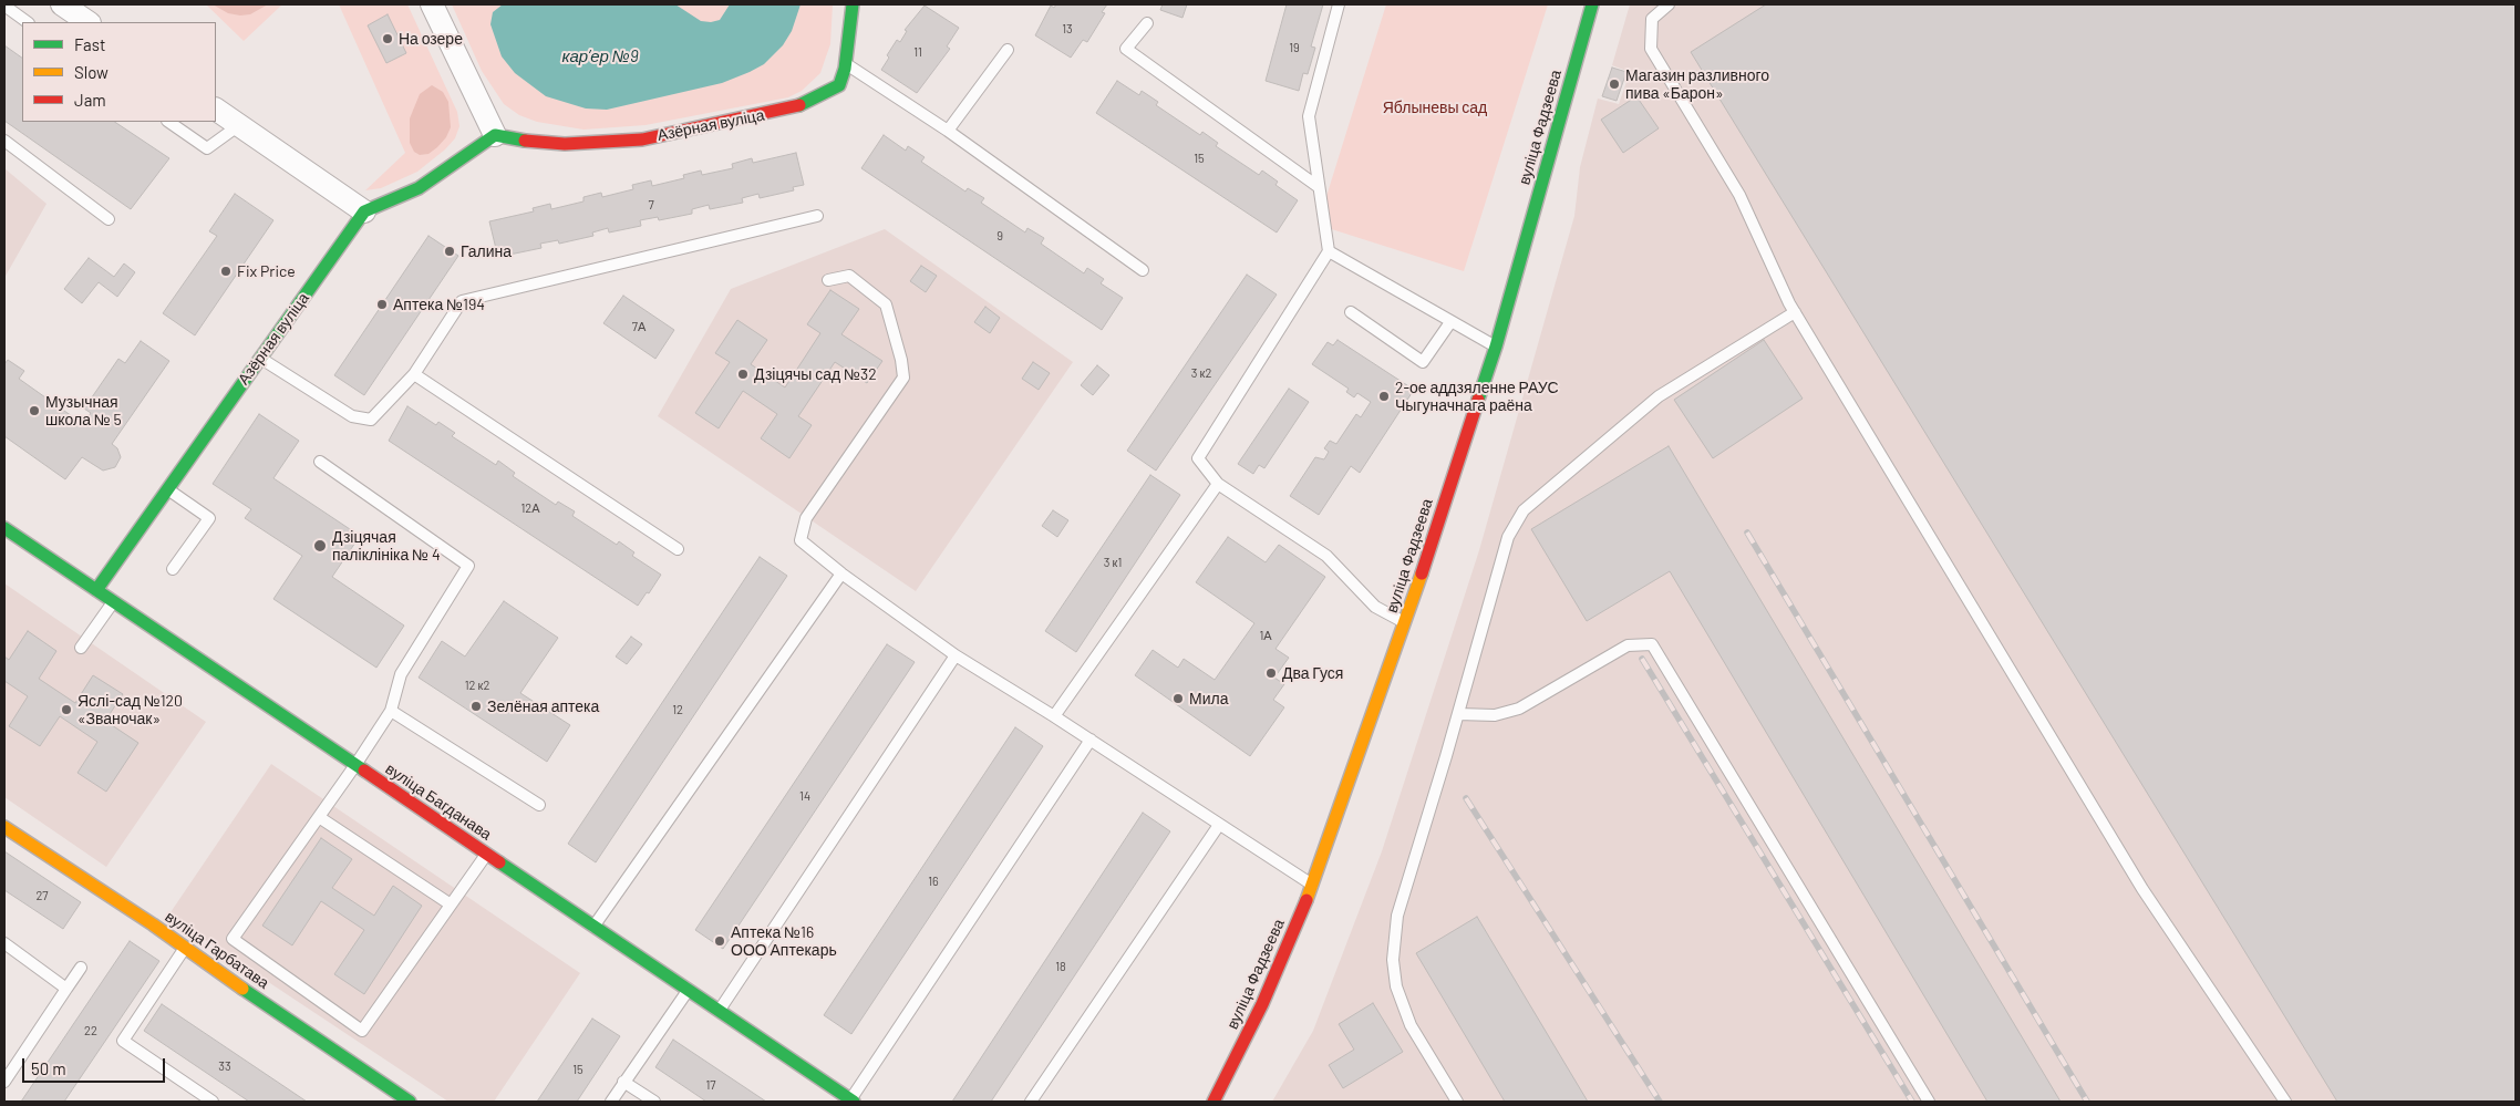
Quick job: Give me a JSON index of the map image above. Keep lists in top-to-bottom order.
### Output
{
  "streets": {
    "street": [
      "Азёрная вуліца",
      "вуліца Фадзеева",
      "вуліца Багданава",
      "вуліца Гарбатава"
    ]
  },
  "crossings": [
    ["Азёрная вуліца", "вуліца Багданава"]
  ],
  "water": ["карʼер №9"],
  "parks": ["Яблыневы сад"],
  "places": [
    "На озере",
    "Магазин разливного пива «Барон»",
    "Галина",
    "Fix Price",
    "Аптека №194",
    "Дзіцячы сад №32",
    "2-ое аддзяленне РАУС Чыгуначнага раёна",
    "Музычная школа № 5",
    "Дзіцячая паліклініка № 4",
    "Два Гуся",
    "Мила",
    "Зелёная аптека",
    "Яслі-сад №120 «Званочак»",
    "Аптека №16 ООО Аптекарь"
  ],
  "house_numbers": [
    "13",
    "19",
    "11",
    "15",
    "7",
    "9",
    "7А",
    "3 к2",
    "12А",
    "3 к1",
    "1А",
    "12 к2",
    "12",
    "14",
    "16",
    "27",
    "18",
    "22",
    "33",
    "15",
    "17"
  ],
  "legend": ["Fast", "Slow", "Jam"],
  "scale_bar": "50 m"
}
